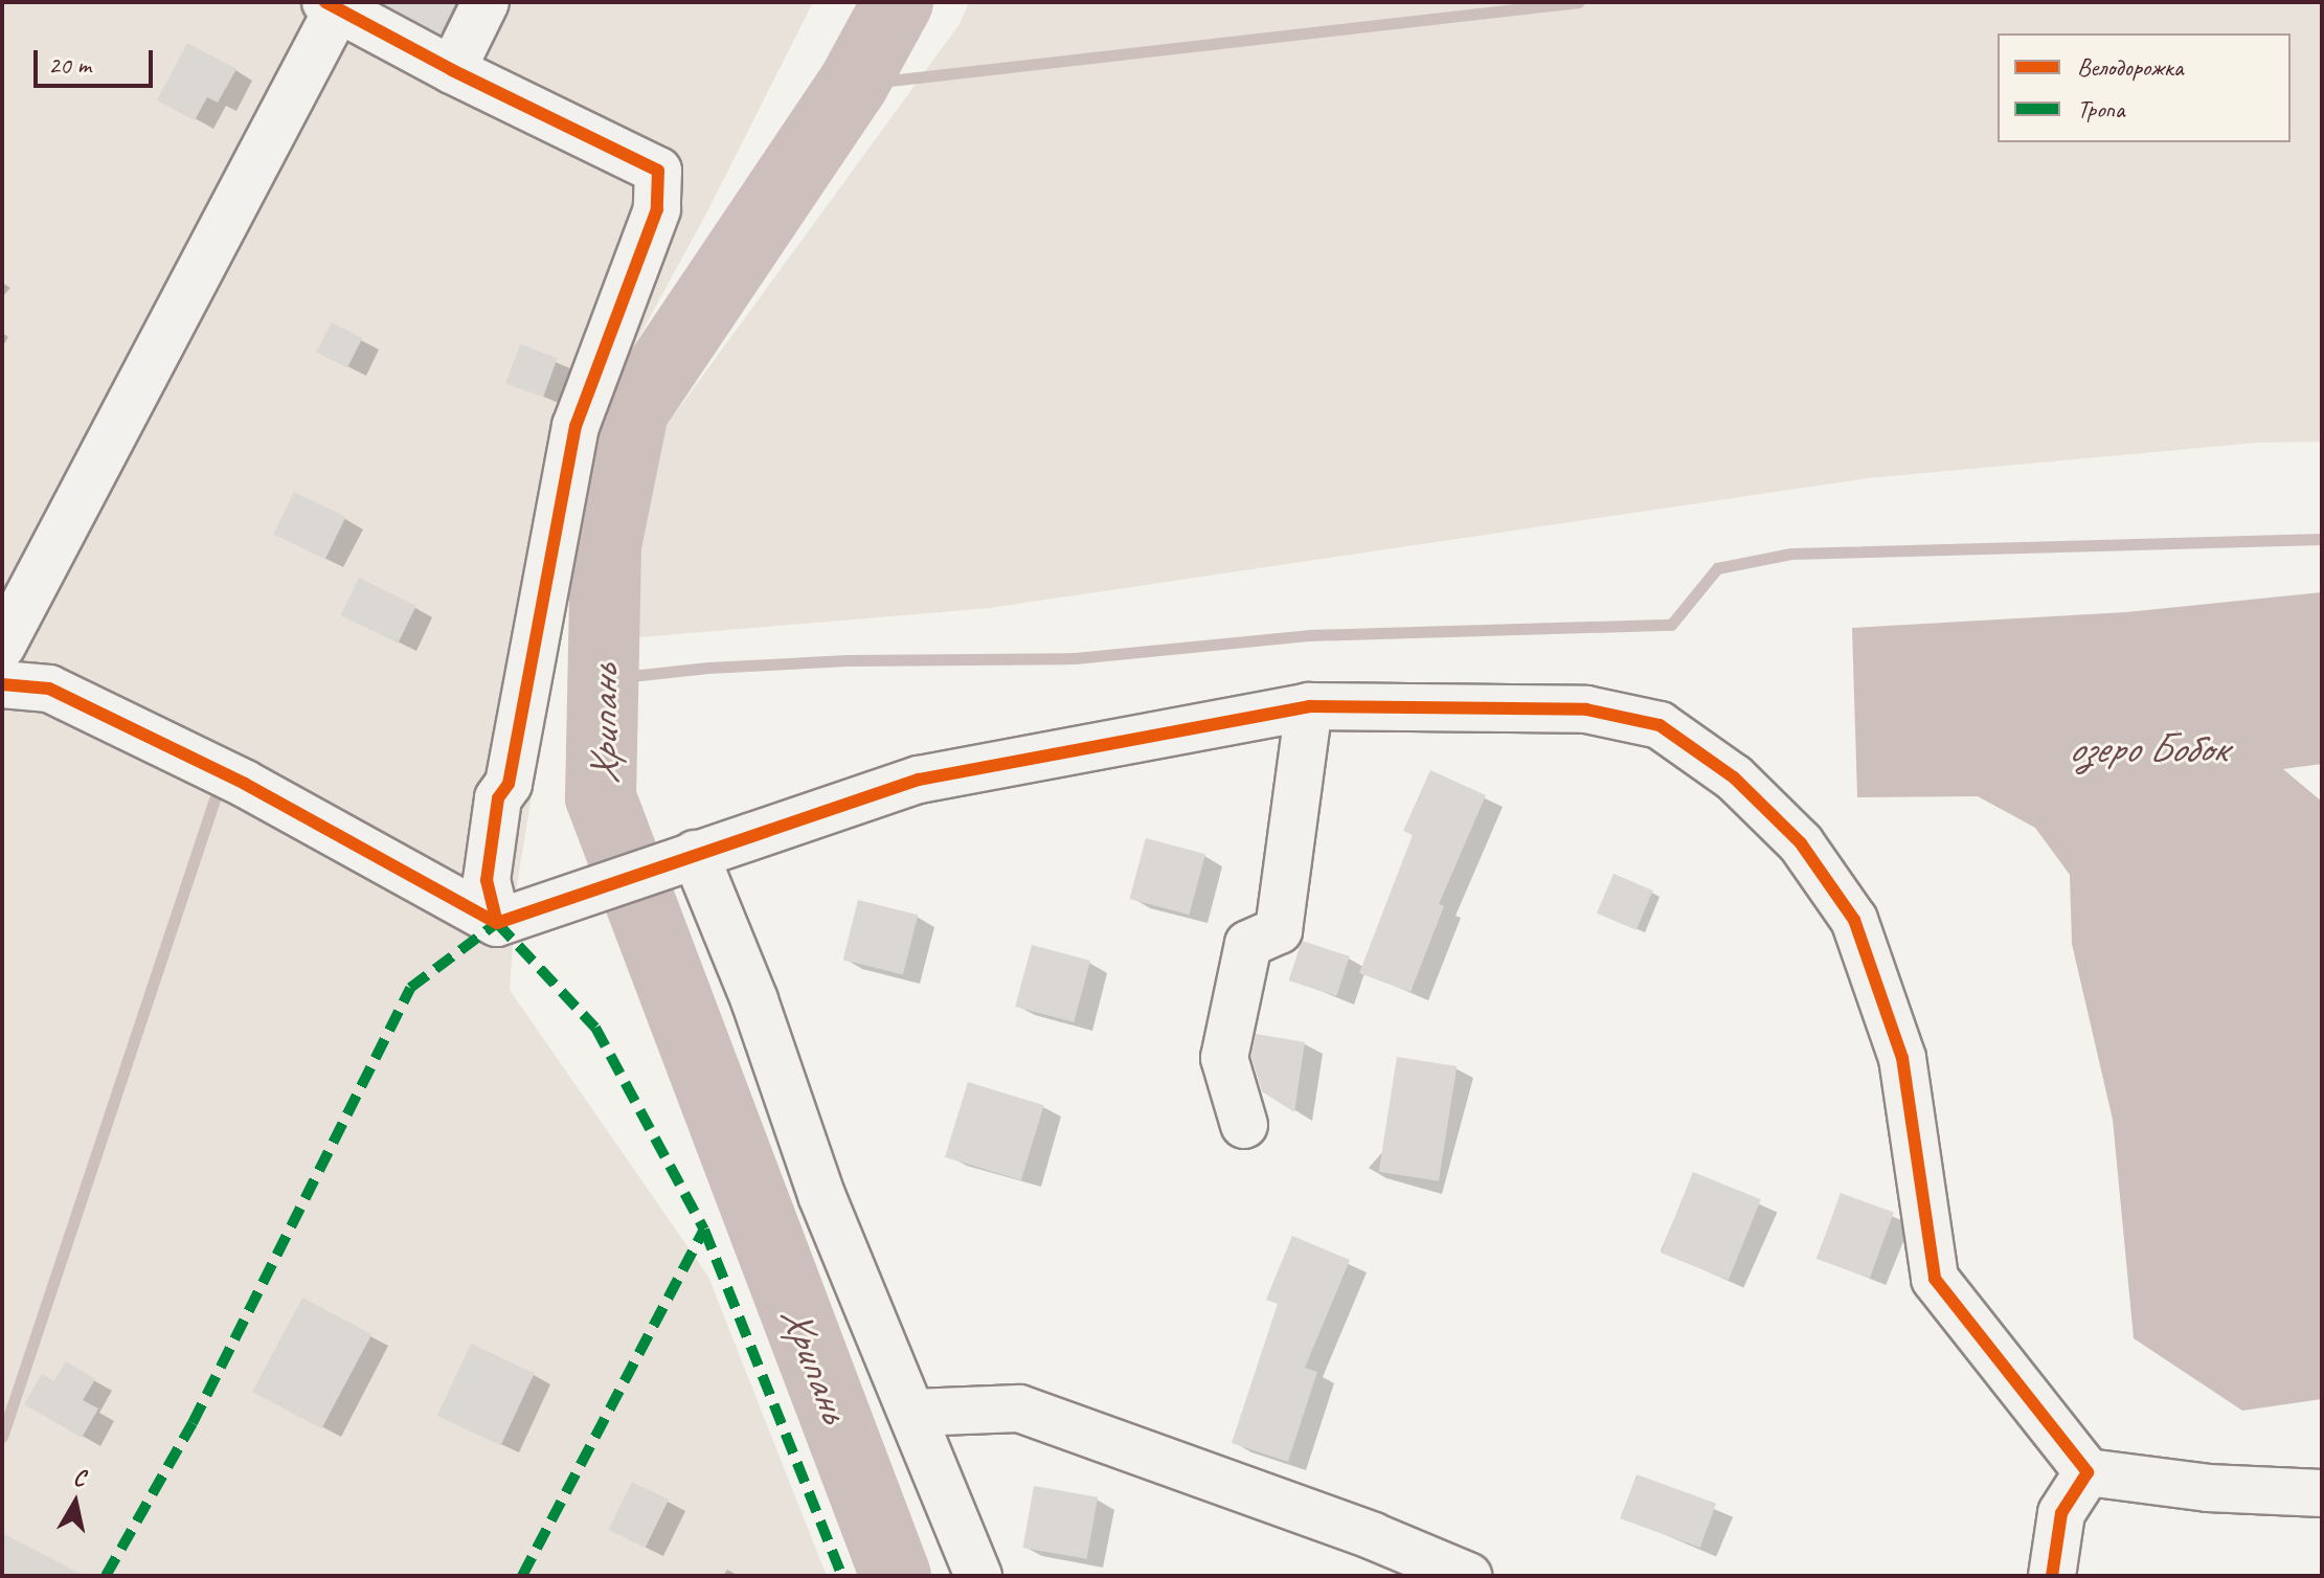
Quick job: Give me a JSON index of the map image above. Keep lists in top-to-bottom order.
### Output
{
  "water": ["Хрипань", "озеро Бобок"],
  "legend": ["Велодорожка", "Тропа"],
  "scale_bar": "20 m",
  "north": "top"
}
